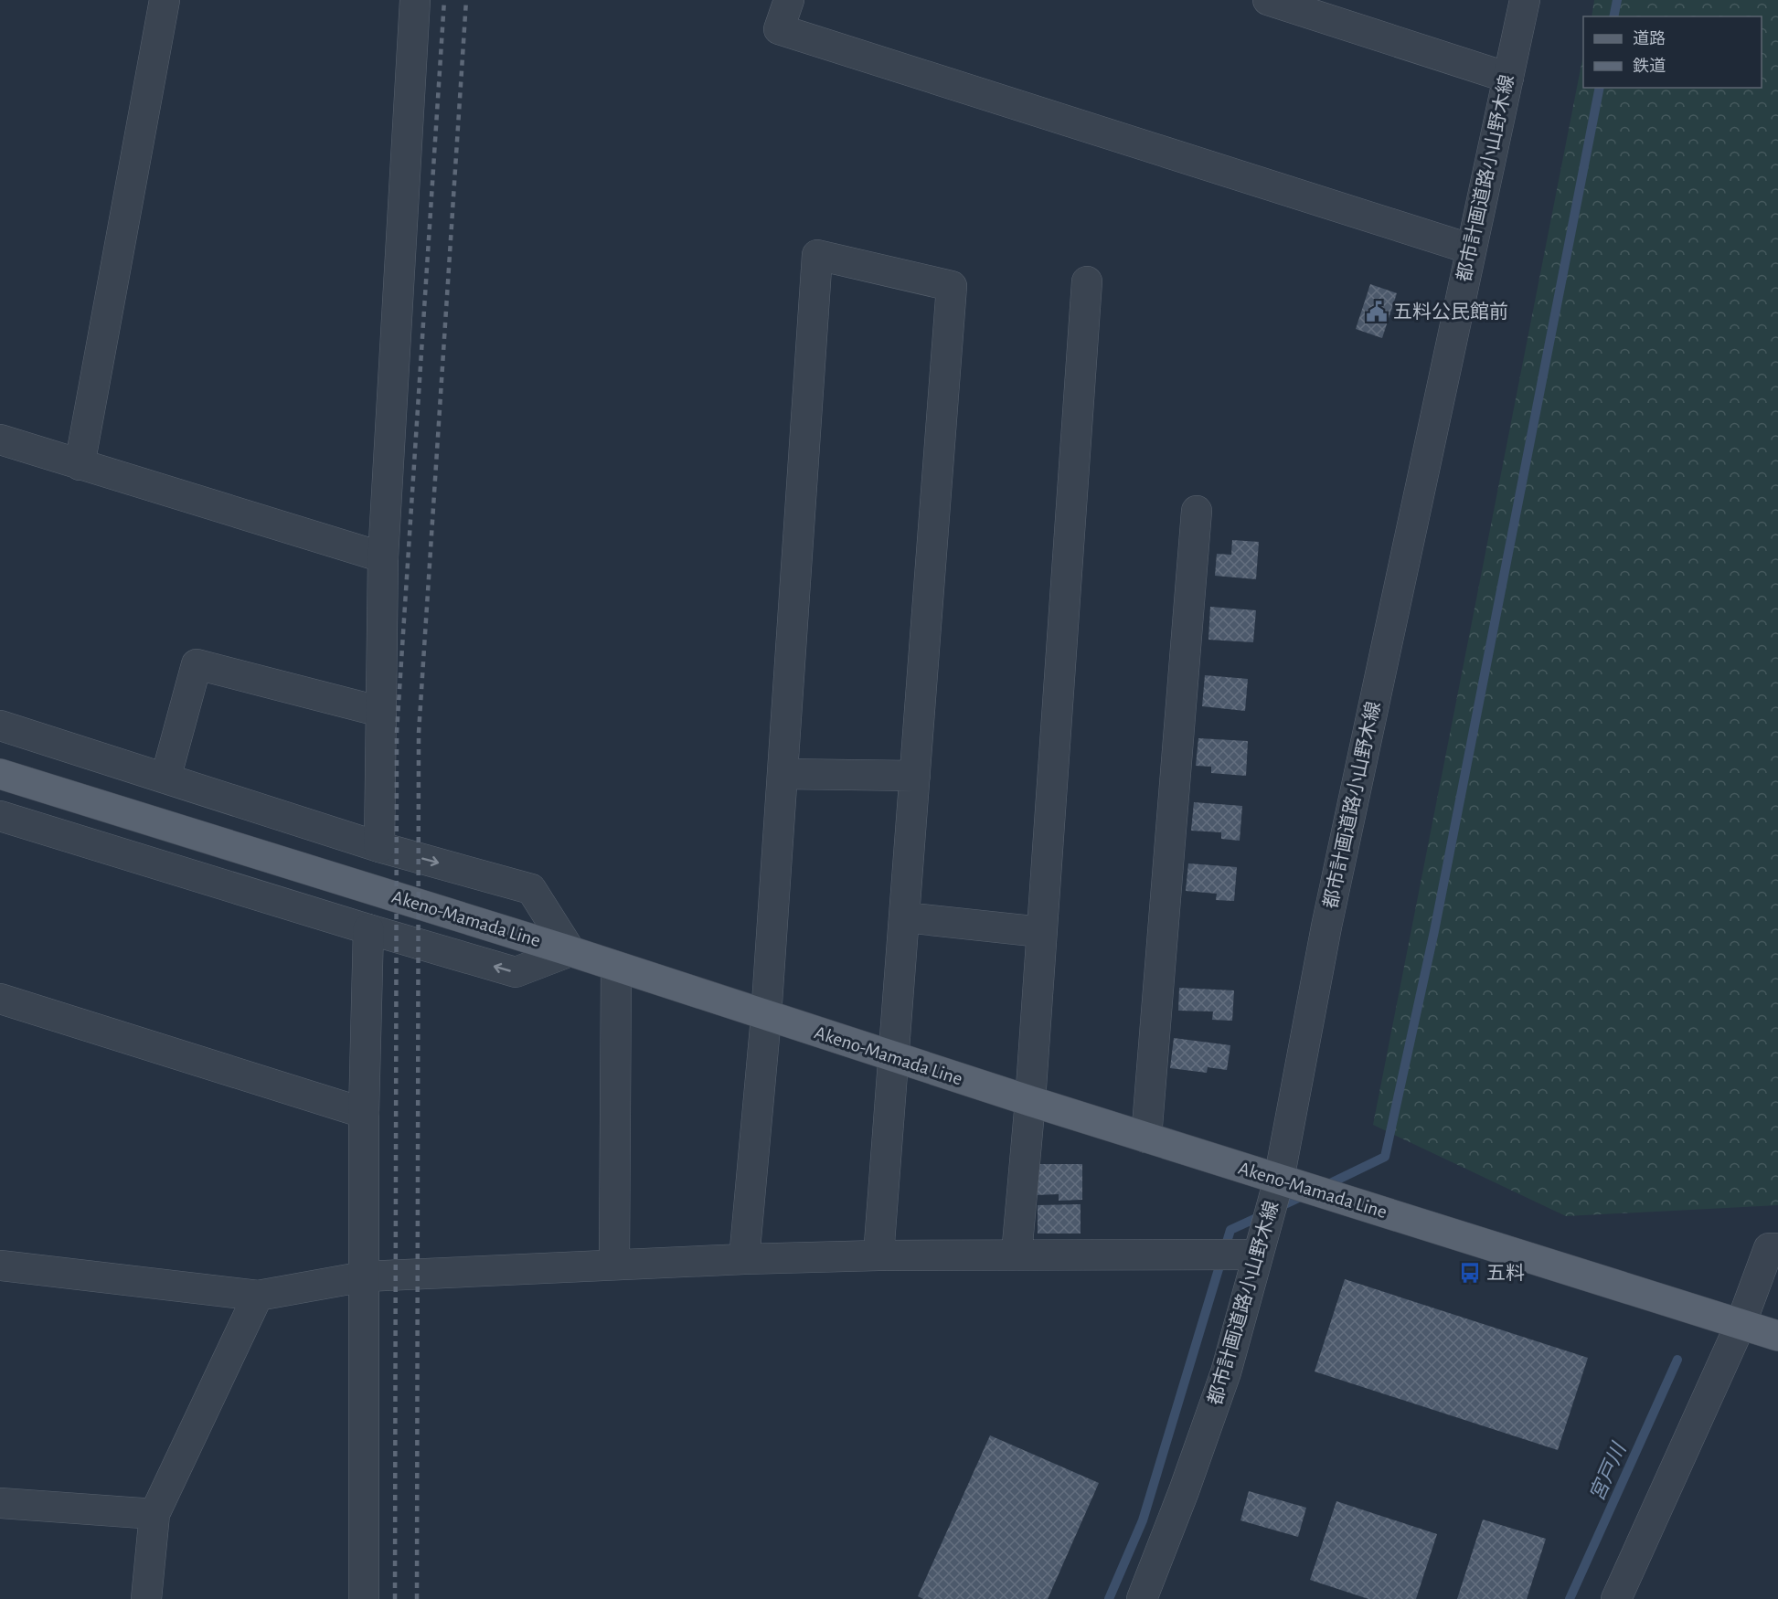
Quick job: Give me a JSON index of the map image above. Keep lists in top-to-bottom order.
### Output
{
  "streets": {
    "main road": ["Akeno-Mamada Line"],
    "street": ["都市計画道路小山野木線"]
  },
  "crossings": [
    ["都市計画道路小山野木線", "Akeno-Mamada Line"]
  ],
  "water": ["宮戸川"],
  "places": {
    "public building": ["五料公民館前"],
    "bus stop": ["五料"]
  },
  "legend": ["道路", "鉄道"]
}
